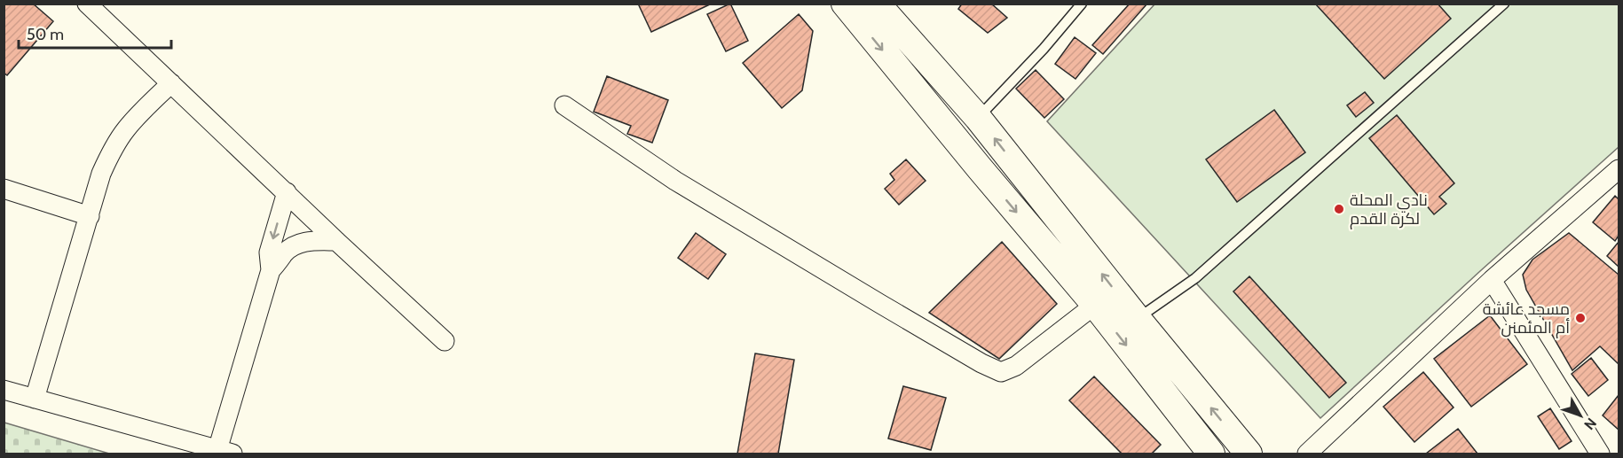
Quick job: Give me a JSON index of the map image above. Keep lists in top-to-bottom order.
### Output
{
  "places": ["نادي المحلة لكرة القدم", "مسجد عائشة أم المئمنن"],
  "scale_bar": "50 m",
  "north": "bottom right"
}
